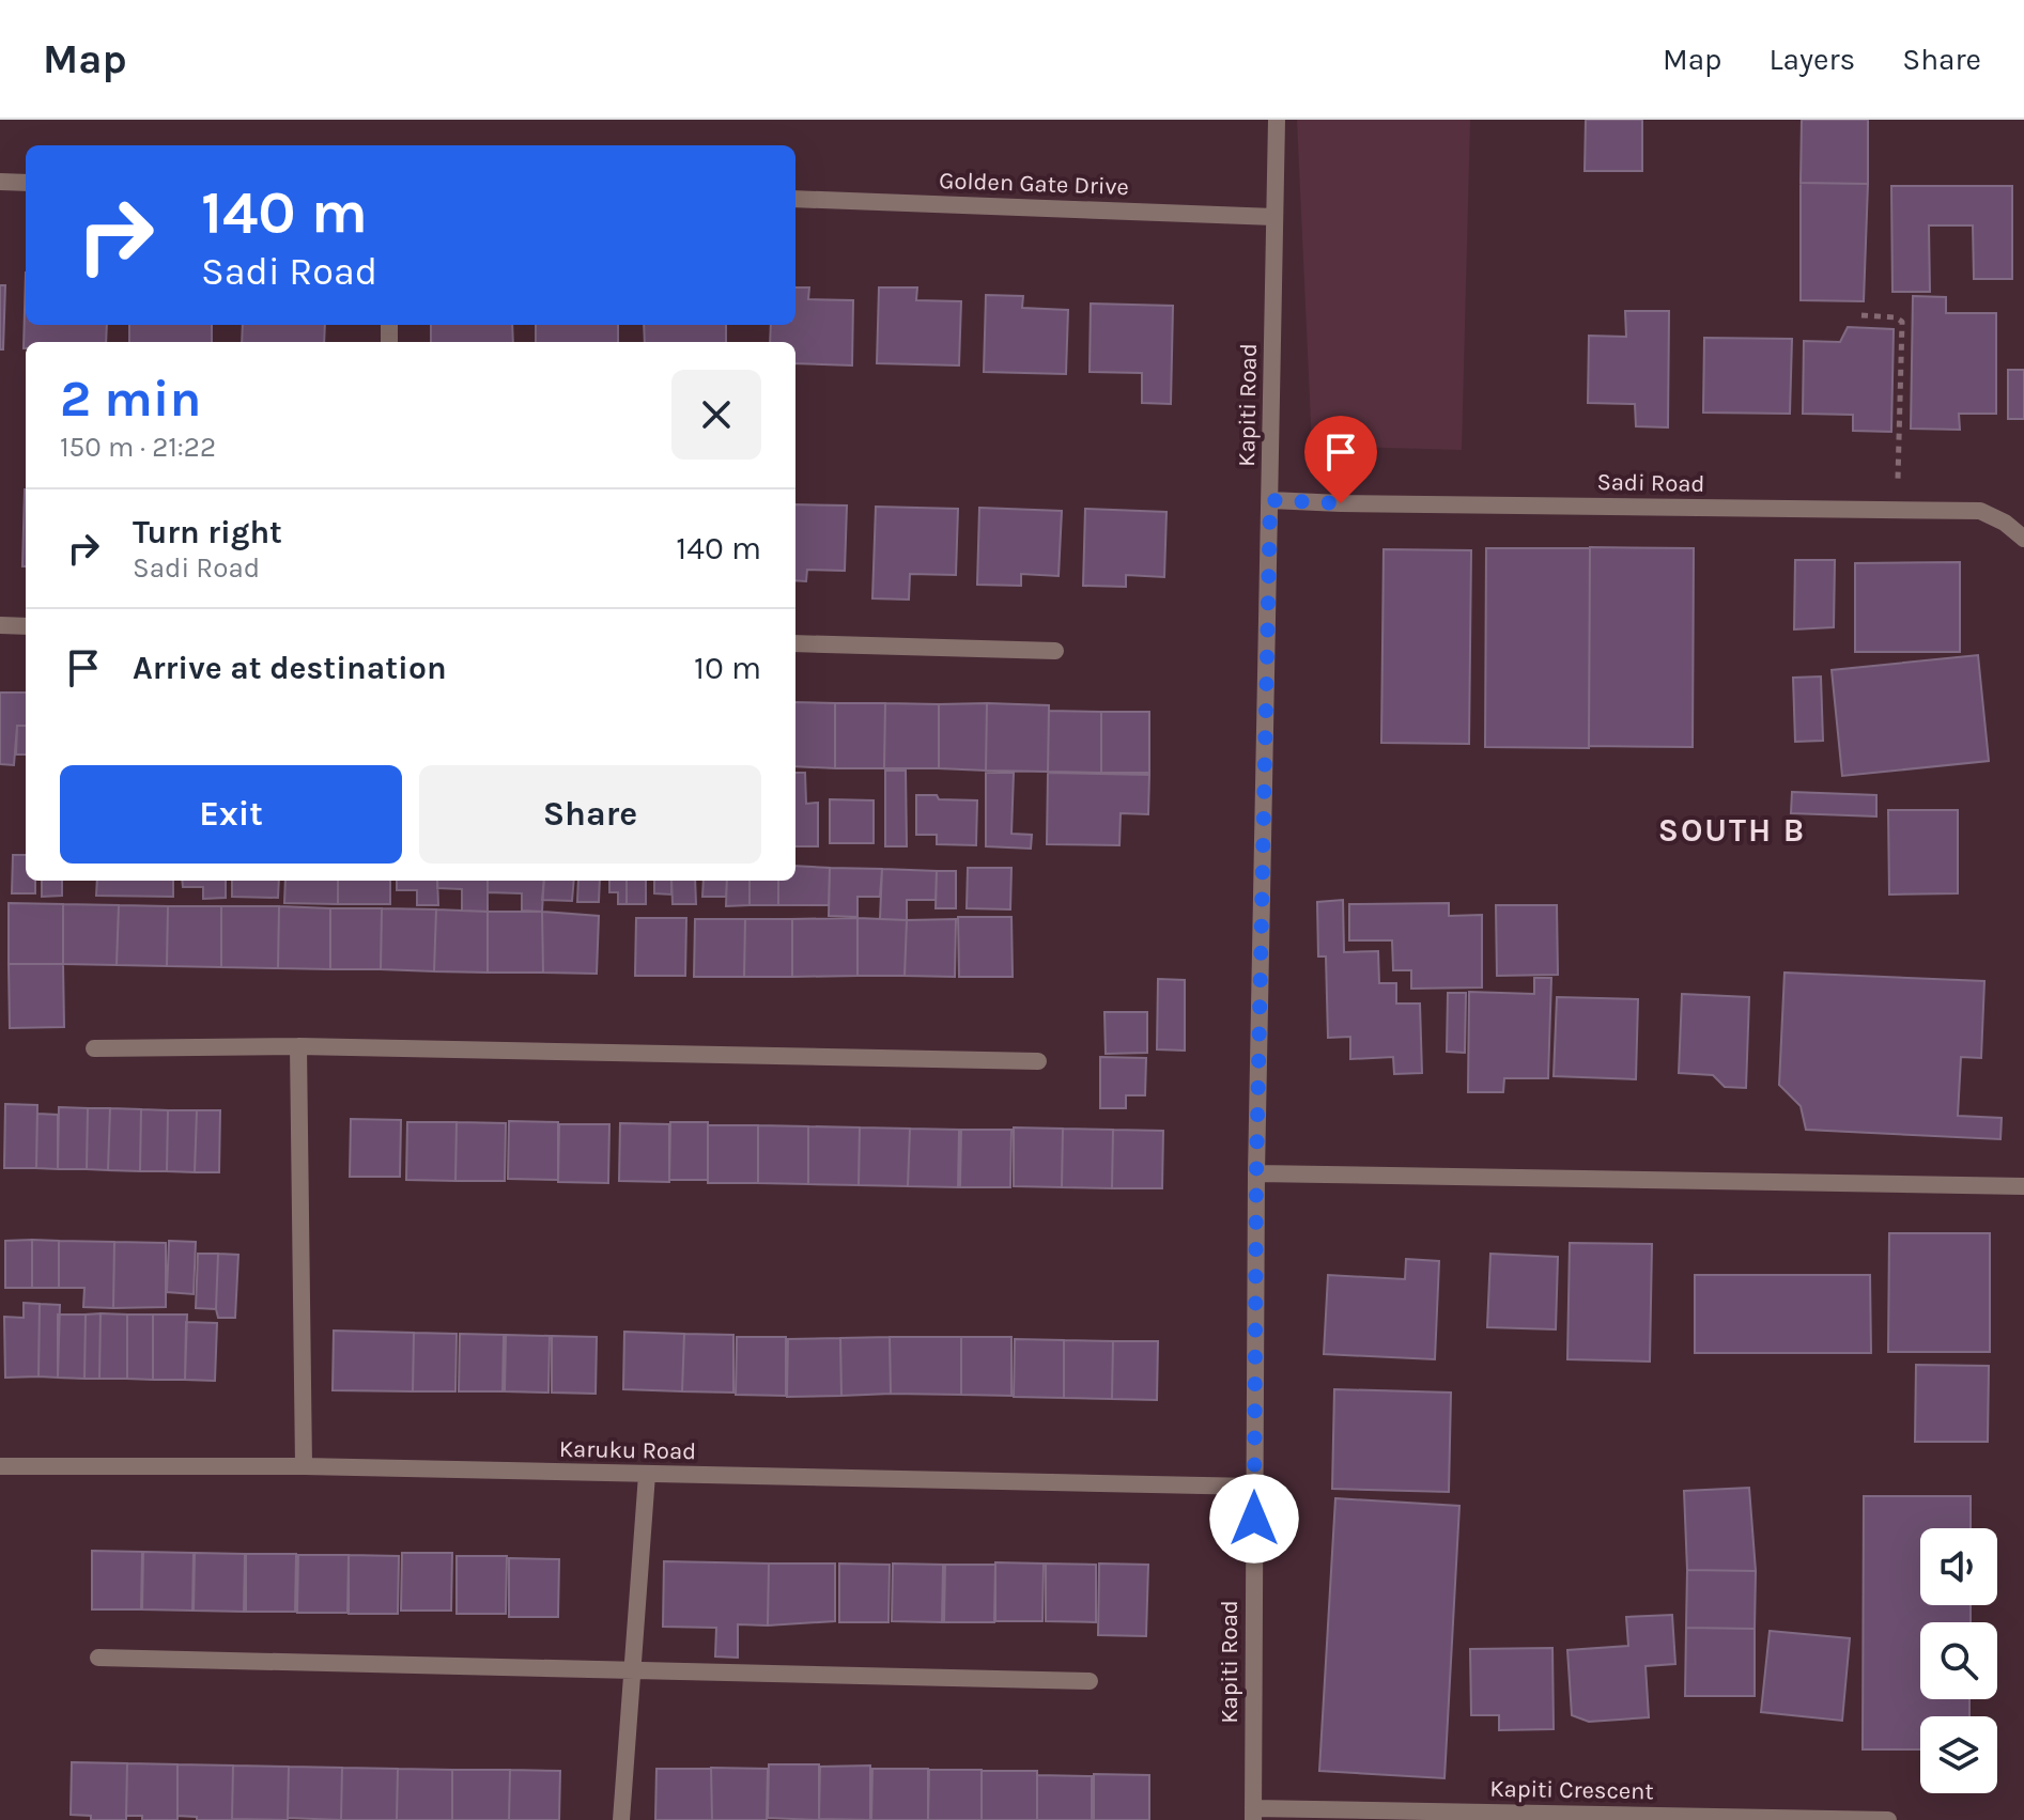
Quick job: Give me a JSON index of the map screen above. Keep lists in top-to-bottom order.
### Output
{
  "streets": {
    "street": [
      "Golden Gate Drive",
      "Kapiti Road",
      "Sadi Road",
      "Karuku Road",
      "Kapiti Crescent"
    ]
  },
  "crossings": [
    ["Golden Gate Drive", "Kapiti Road"],
    ["Kapiti Road", "Sadi Road"],
    ["Kapiti Road", "Karuku Road"],
    ["Kapiti Road", "Kapiti Crescent"]
  ],
  "districts": ["SOUTH B"],
  "page": {
    "header": "Map",
    "nav": ["Map", "Layers", "Share"],
    "turn": ["140 m", "Sadi Road"],
    "heading": ["2 min", "150 m · 21:22"],
    "list": [
      {
        "name": "Turn right",
        "note": "Sadi Road",
        "value": "140 m"
      },
      {
        "name": "Arrive at destination",
        "value": "10 m"
      }
    ],
    "buttons": ["Exit", "Share"]
  }
}
